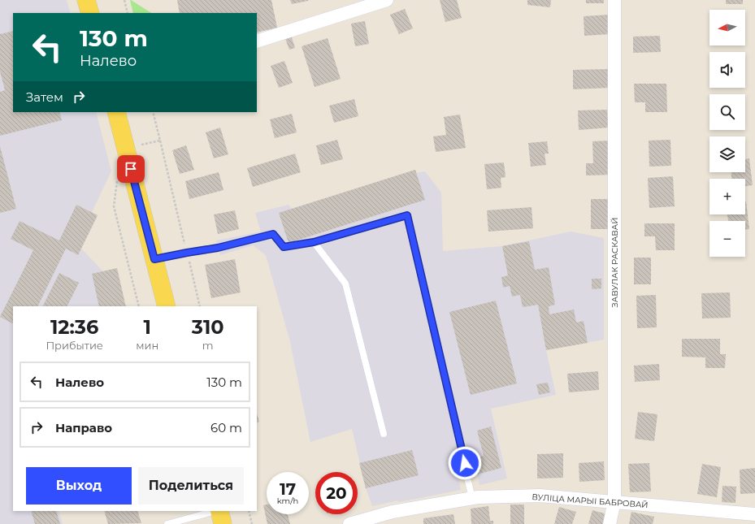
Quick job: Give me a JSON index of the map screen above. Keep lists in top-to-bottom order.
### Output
{
  "streets": {
    "street": ["ЗАВУЛАК РАСКАВАЙ", "ВУЛІЦА МАРЫІ БАБРОВАЙ"]
  },
  "crossings": [
    ["ЗАВУЛАК РАСКАВАЙ", "ВУЛІЦА МАРЫІ БАБРОВАЙ"]
  ],
  "north": "left",
  "page": {
    "map_buttons": ["+", "−"],
    "turn": ["130 m", "Налево"],
    "then": "Затем",
    "eta": [
      "12:36",
      "Прибытие",
      "1",
      "мин",
      "310",
      "m"
    ],
    "list": [
      {
        "name": "Налево",
        "value": "130 m"
      },
      {
        "name": "Направо",
        "value": "60 m"
      }
    ],
    "buttons": ["Выход", "Поделиться"],
    "speed": "17 km/h",
    "limit": "20"
  }
}
